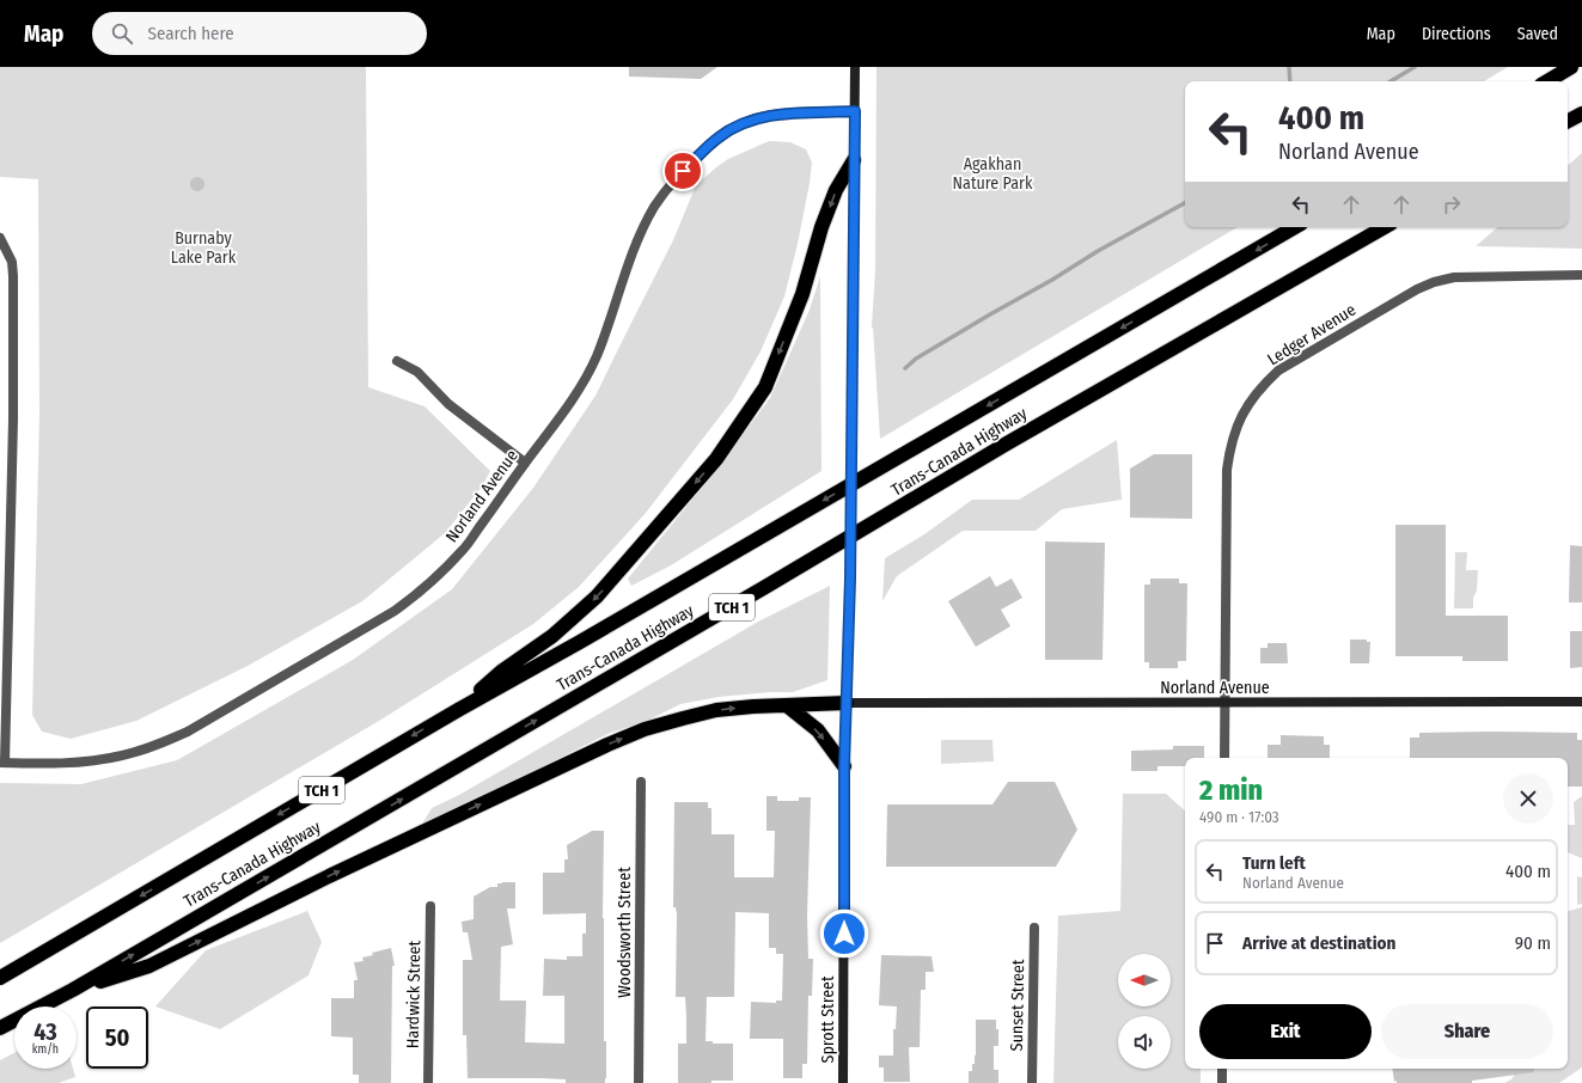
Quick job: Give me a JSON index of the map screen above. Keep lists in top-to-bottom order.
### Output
{
  "streets": {
    "highway": ["Trans-Canada Highway", "TCH 1"],
    "main road": ["Norland Avenue", "Sprott Street"],
    "street": [
      "Ledger Avenue",
      "Woodsworth Street",
      "Hardwick Street",
      "Sunset Street"
    ]
  },
  "crossings": [
    ["Ledger Avenue", "Norland Avenue"],
    ["Norland Avenue", "Sprott Street"]
  ],
  "parks": ["Agakhan Nature Park", "Burnaby Lake Park"],
  "north": "left",
  "page": {
    "header": "Map",
    "search": "Search here",
    "nav": ["Map", "Directions", "Saved"],
    "turn": ["400 m", "Norland Avenue"],
    "heading": ["2 min", "490 m · 17:03"],
    "list": [
      {
        "name": "Turn left",
        "note": "Norland Avenue",
        "value": "400 m"
      },
      {
        "name": "Arrive at destination",
        "value": "90 m"
      }
    ],
    "buttons": ["Exit", "Share"],
    "speed": "43 km/h",
    "limit": "50"
  }
}
